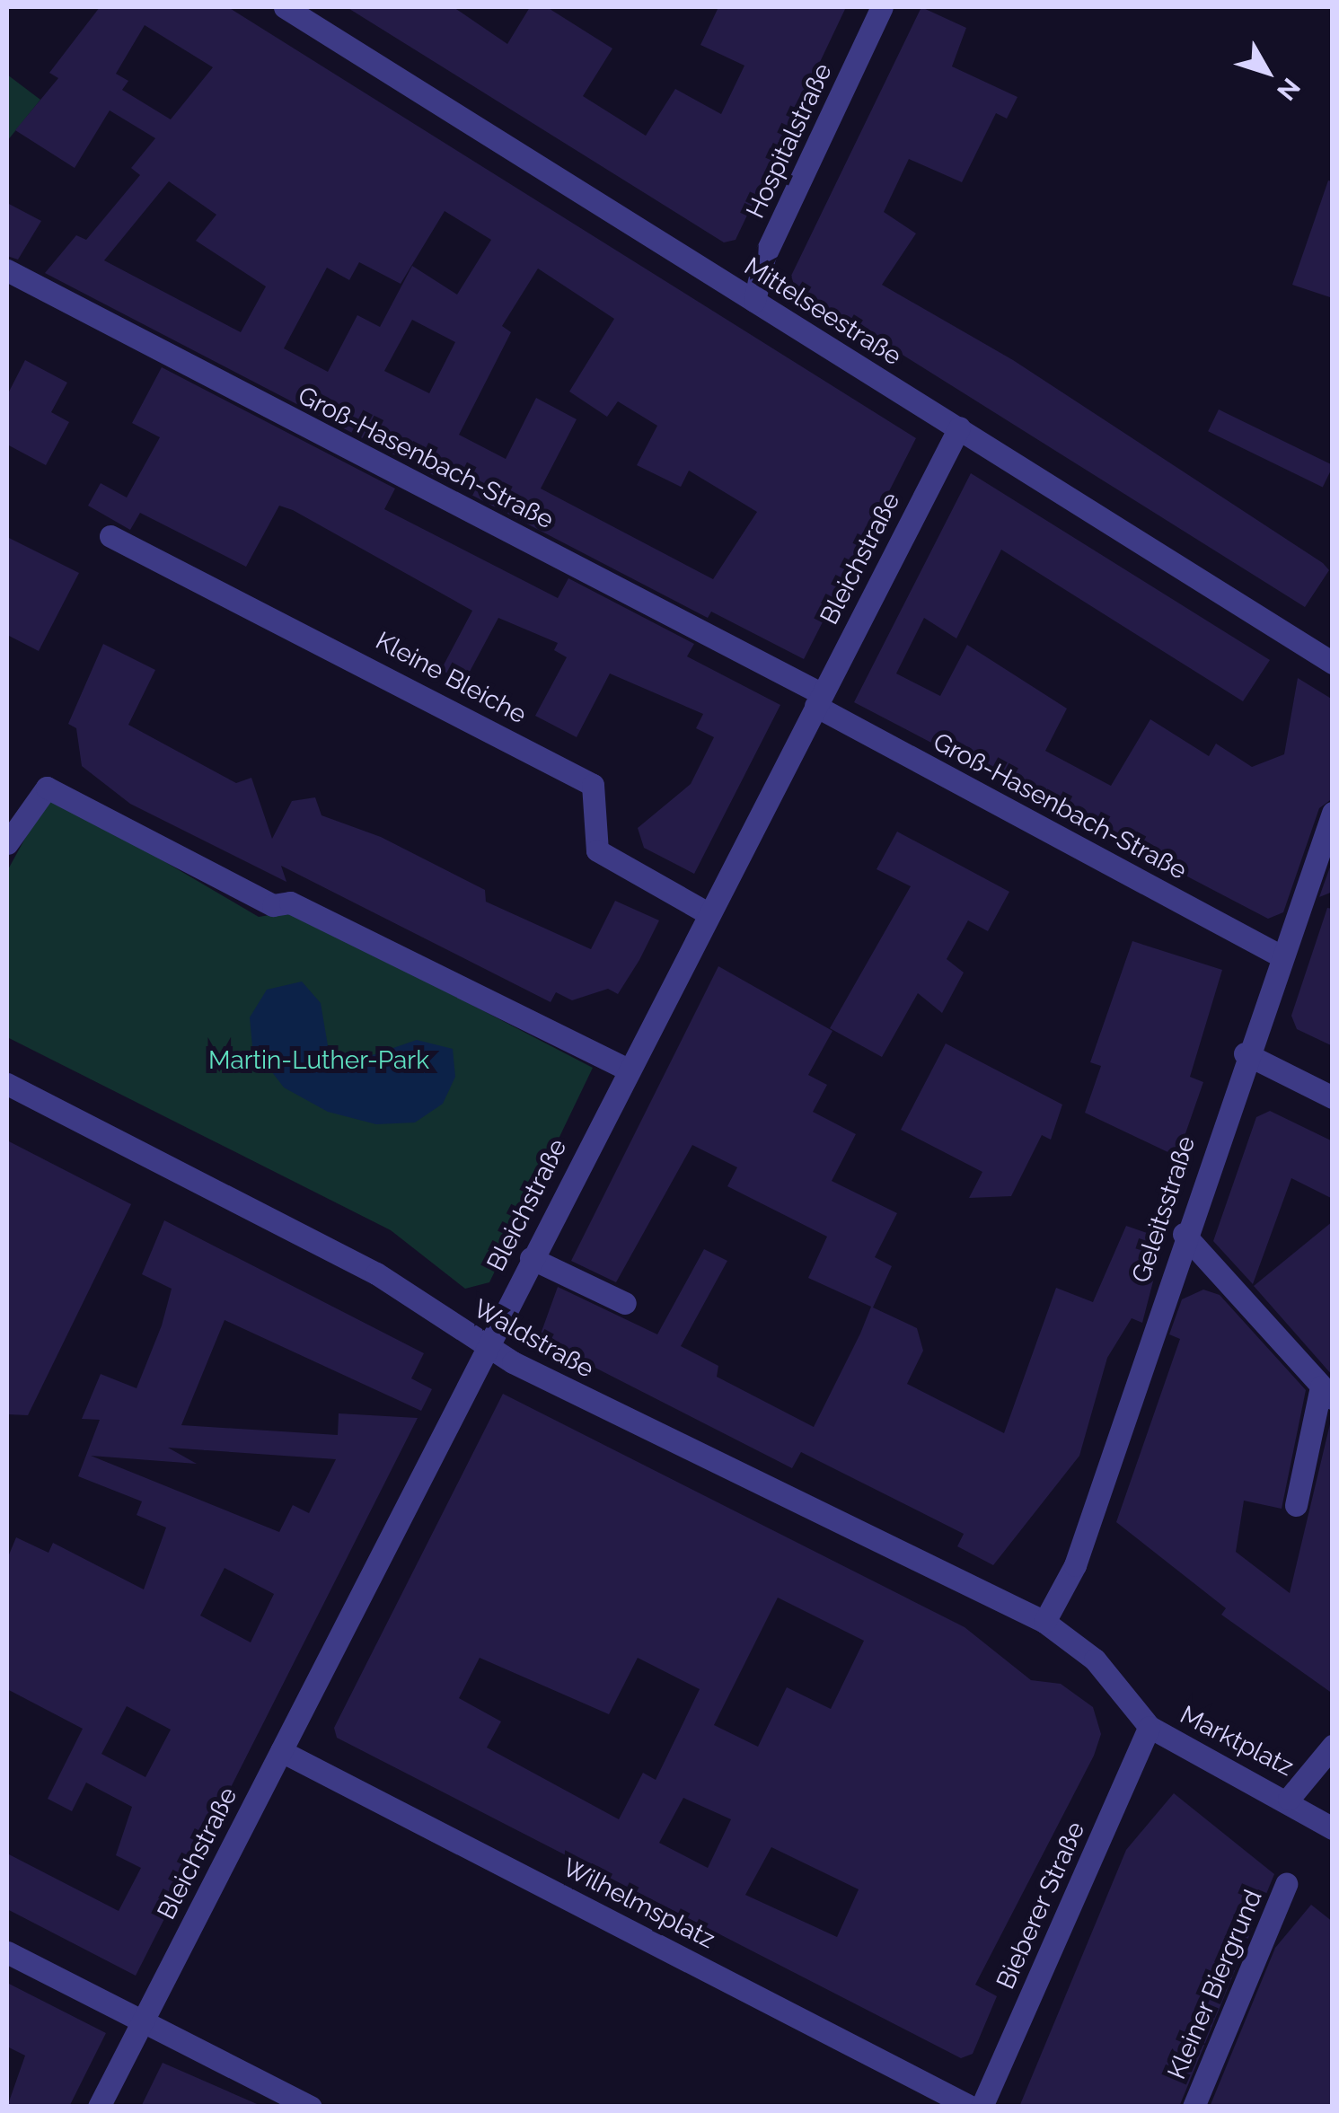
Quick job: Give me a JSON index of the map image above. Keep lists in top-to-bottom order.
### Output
{
  "streets": {
    "street": [
      "Hospitalstraße",
      "Mittelseestraße",
      "Groß-Hasenbach-Straße",
      "Bleichstraße",
      "Kleine Bleiche",
      "Geleitsstraße",
      "Waldstraße",
      "Marktplatz",
      "Wilhelmsplatz",
      "Bieberer Straße",
      "Kleiner Biergrund"
    ]
  },
  "crossings": [
    ["Hospitalstraße", "Mittelseestraße"],
    ["Mittelseestraße", "Bleichstraße"],
    ["Groß-Hasenbach-Straße", "Bleichstraße"],
    ["Groß-Hasenbach-Straße", "Geleitsstraße"],
    ["Bleichstraße", "Kleine Bleiche"],
    ["Bleichstraße", "Waldstraße"],
    ["Bleichstraße", "Wilhelmsplatz"],
    ["Geleitsstraße", "Waldstraße"],
    ["Geleitsstraße", "Marktplatz"],
    ["Waldstraße", "Marktplatz"],
    ["Marktplatz", "Bieberer Straße"]
  ],
  "parks": ["Martin-Luther-Park"],
  "north": "bottom right"
}
